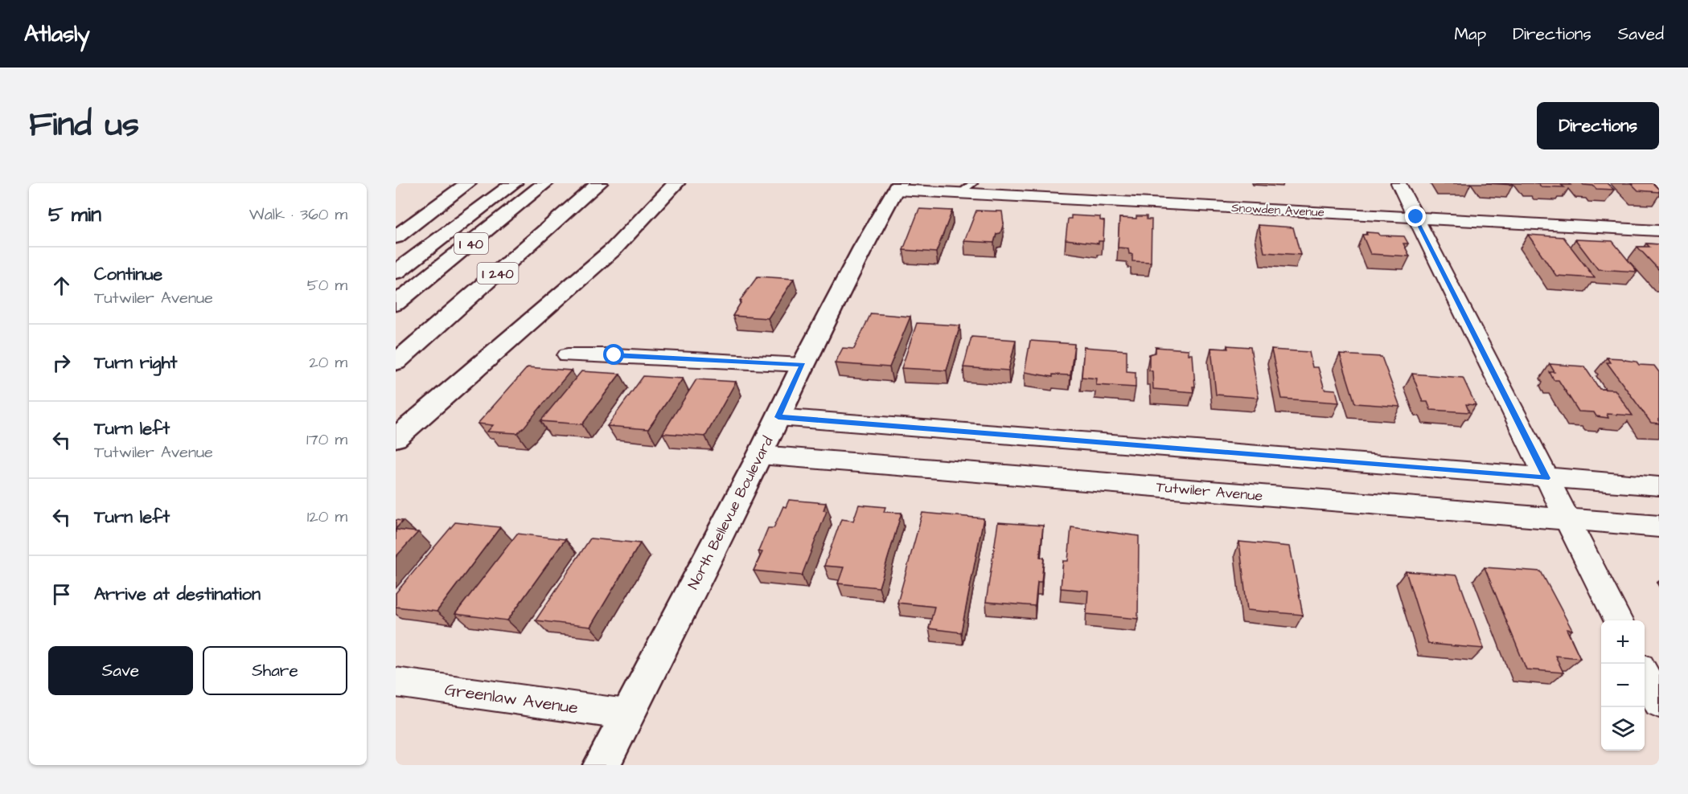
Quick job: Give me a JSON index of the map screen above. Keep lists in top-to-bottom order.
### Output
{
  "streets": {
    "main road": ["I 40", "I 240", "North Bellevue Boulevard"],
    "street": ["Snowden Avenue", "Tutwiler Avenue", "Greenlaw Avenue"]
  },
  "crossings": [
    ["Snowden Avenue", "North Bellevue Boulevard"],
    ["Tutwiler Avenue", "North Bellevue Boulevard"],
    ["North Bellevue Boulevard", "Greenlaw Avenue"]
  ],
  "page": {
    "header": "Atlasly",
    "nav": ["Map", "Directions", "Saved"],
    "title": "Find us",
    "buttons": [
      "Directions",
      ["Save", "Share"]
    ],
    "heading": ["5 min", "Walk · 360 m"],
    "list": [
      ["Continue", "Tutwiler Avenue", "50 m"],
      ["Turn right", "20 m"],
      ["Turn left", "Tutwiler Avenue", "170 m"],
      ["Turn left", "120 m"],
      "Arrive at destination"
    ],
    "map_buttons": ["+", "−"]
  }
}
